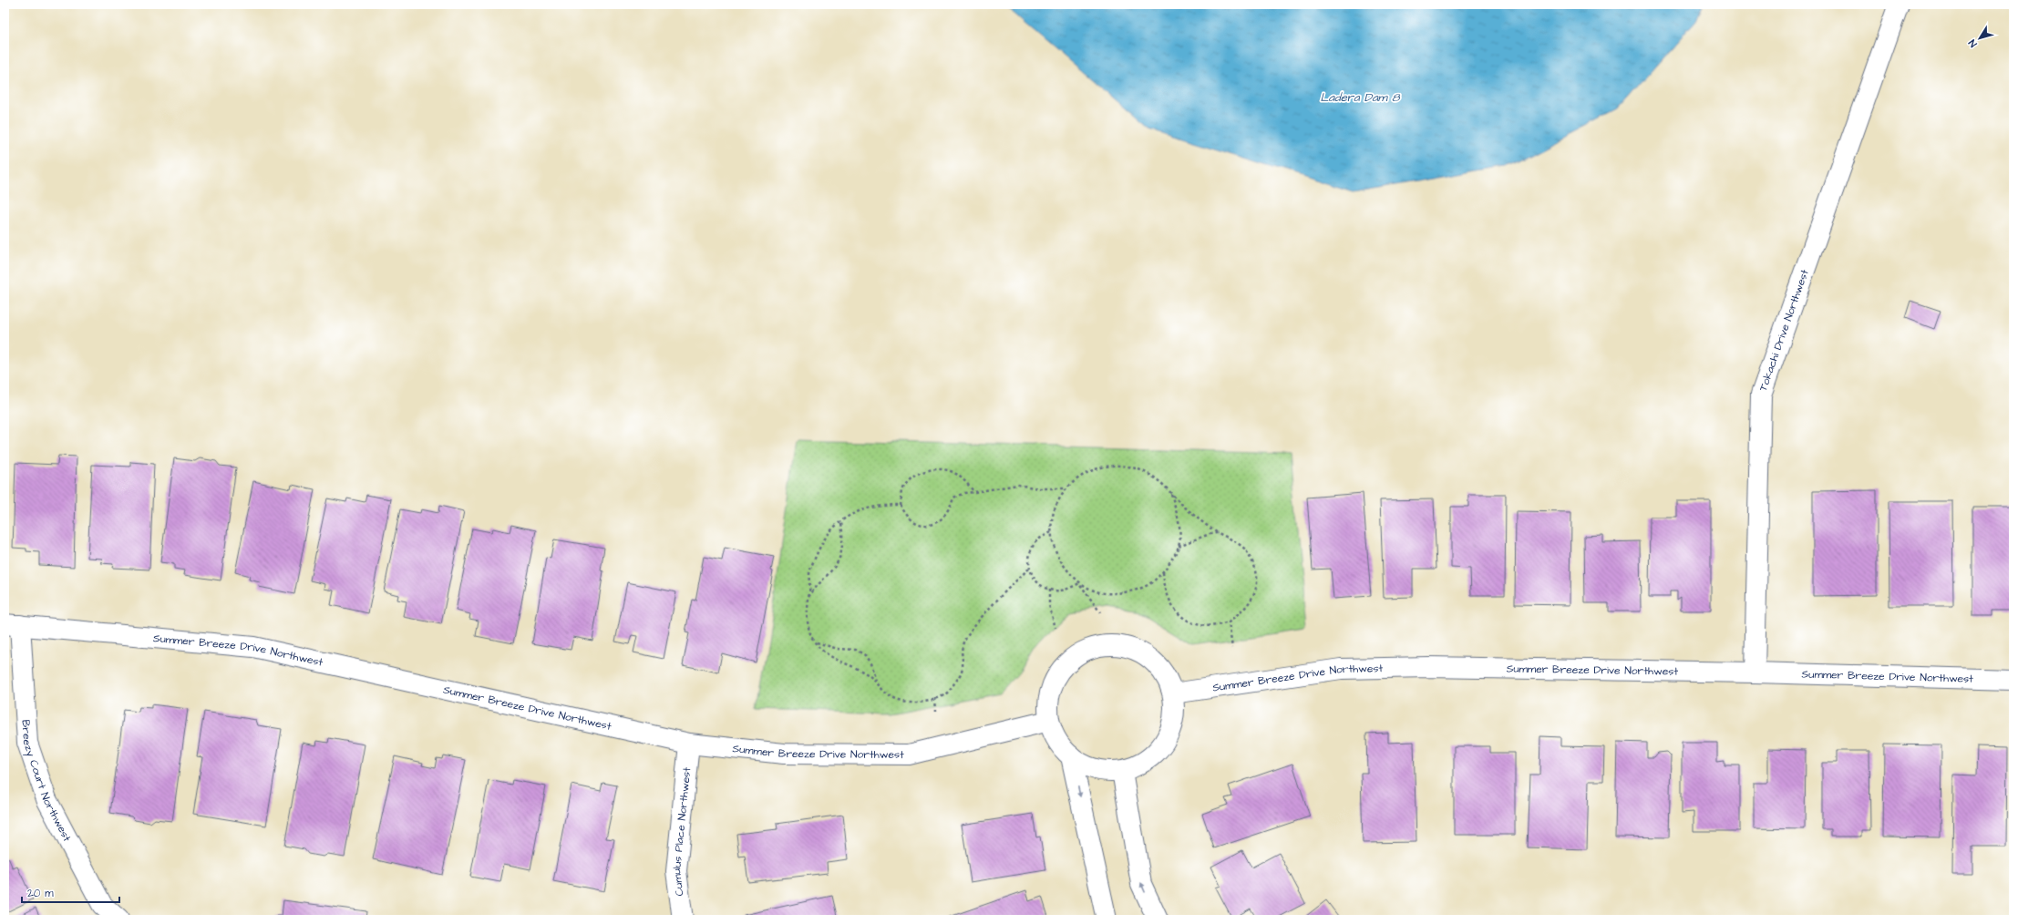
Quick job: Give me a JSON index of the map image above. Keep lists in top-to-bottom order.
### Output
{
  "streets": {
    "street": [
      "Tokachi Drive Northwest",
      "Summer Breeze Drive Northwest",
      "Breezy Court Northwest",
      "Cumulus Place Northwest"
    ]
  },
  "crossings": [
    ["Tokachi Drive Northwest", "Summer Breeze Drive Northwest"],
    ["Summer Breeze Drive Northwest", "Breezy Court Northwest"],
    ["Summer Breeze Drive Northwest", "Cumulus Place Northwest"]
  ],
  "water": ["Ladera Dam 8"],
  "scale_bar": "20 m",
  "north": "bottom left"
}
